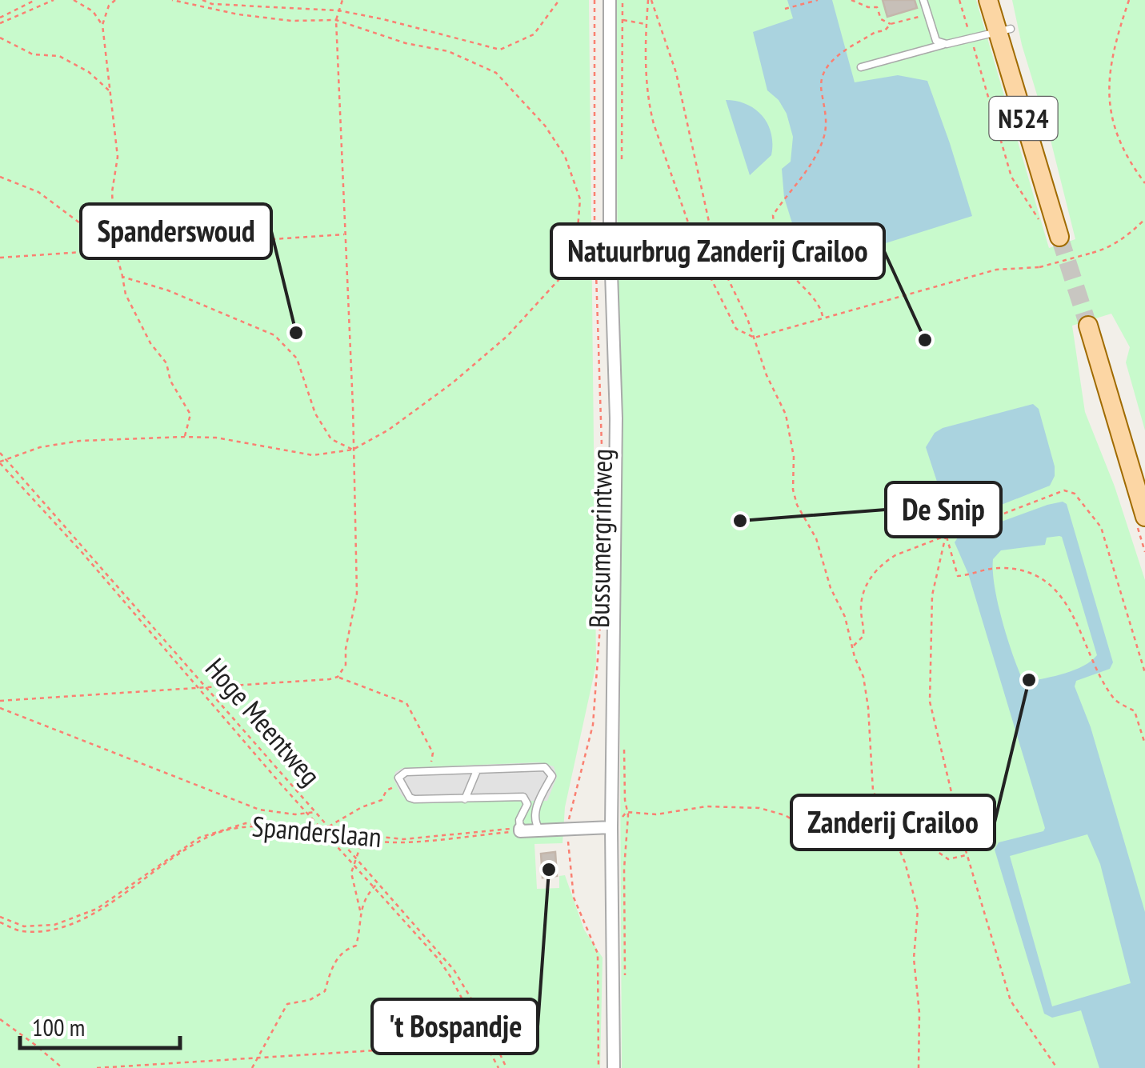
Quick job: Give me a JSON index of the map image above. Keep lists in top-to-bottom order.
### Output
{
  "streets": {
    "main road": ["N524"],
    "street": ["Bussumergrintweg"],
    "path": ["Hoge Meentweg", "Spanderslaan"]
  },
  "crossings": [
    ["Hoge Meentweg", "Spanderslaan"]
  ],
  "places": [
    "Spanderswoud",
    "Natuurbrug Zanderij Crailoo",
    "De Snip",
    "Zanderij Crailoo",
    "'t Bospandje"
  ],
  "scale_bar": "100 m"
}
